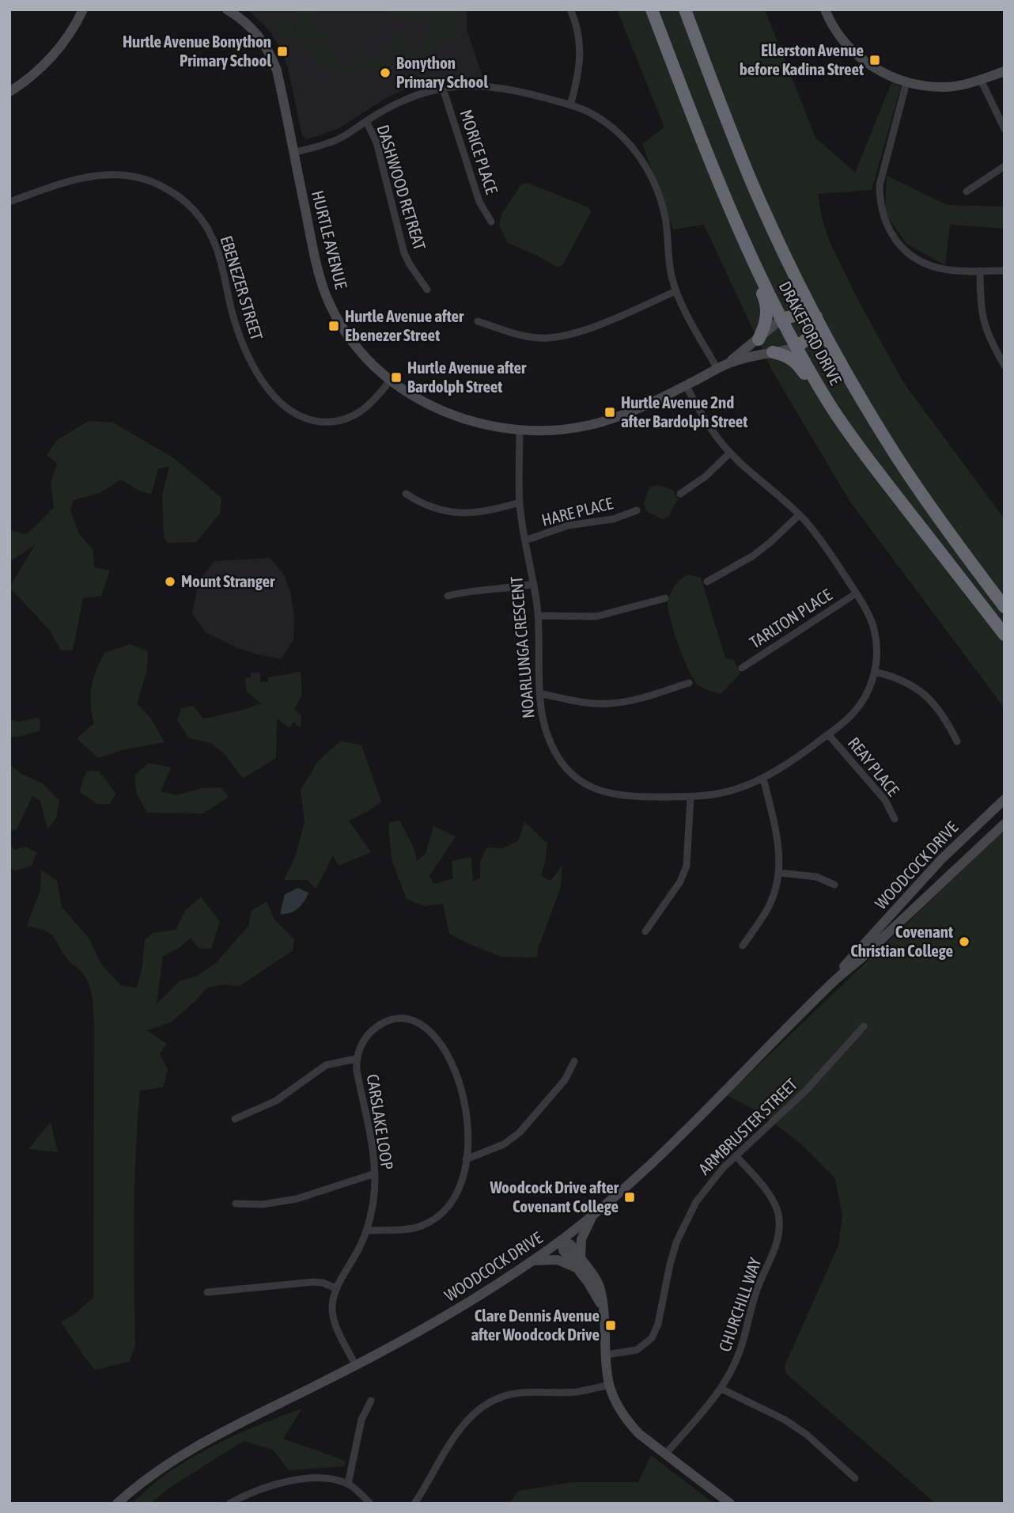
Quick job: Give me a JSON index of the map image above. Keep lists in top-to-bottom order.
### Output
{
  "streets": {
    "highway": ["DRAKEFORD DRIVE"],
    "street": [
      "MORICE PLACE",
      "DASHWOOD RETREAT",
      "HURTLE AVENUE",
      "EBENEZER STREET",
      "HARE PLACE",
      "TARLTON PLACE",
      "NOARLUNGA CRESCENT",
      "REAY PLACE",
      "WOODCOCK DRIVE",
      "CARSLAKE LOOP",
      "ARMBRUSTER STREET",
      "CHURCHILL WAY"
    ]
  },
  "crossings": [
    ["HURTLE AVENUE", "EBENEZER STREET"],
    ["HURTLE AVENUE", "DRAKEFORD DRIVE"],
    ["HURTLE AVENUE", "NOARLUNGA CRESCENT"],
    ["HARE PLACE", "NOARLUNGA CRESCENT"],
    ["TARLTON PLACE", "NOARLUNGA CRESCENT"],
    ["NOARLUNGA CRESCENT", "REAY PLACE"],
    ["WOODCOCK DRIVE", "CARSLAKE LOOP"],
    ["ARMBRUSTER STREET", "CHURCHILL WAY"]
  ],
  "places": {
    "transit": [
      "Hurtle Avenue Bonython Primary School",
      "Ellerston Avenue before Kadina Street",
      "Hurtle Avenue after Ebenezer Street",
      "Hurtle Avenue after Bardolph Street",
      "Hurtle Avenue 2nd after Bardolph Street",
      "Woodcock Drive after Covenant College",
      "Clare Dennis Avenue after Woodcock Drive"
    ],
    "other": ["Bonython Primary School", "Mount Stranger", "Covenant Christian College"]
  }
}
